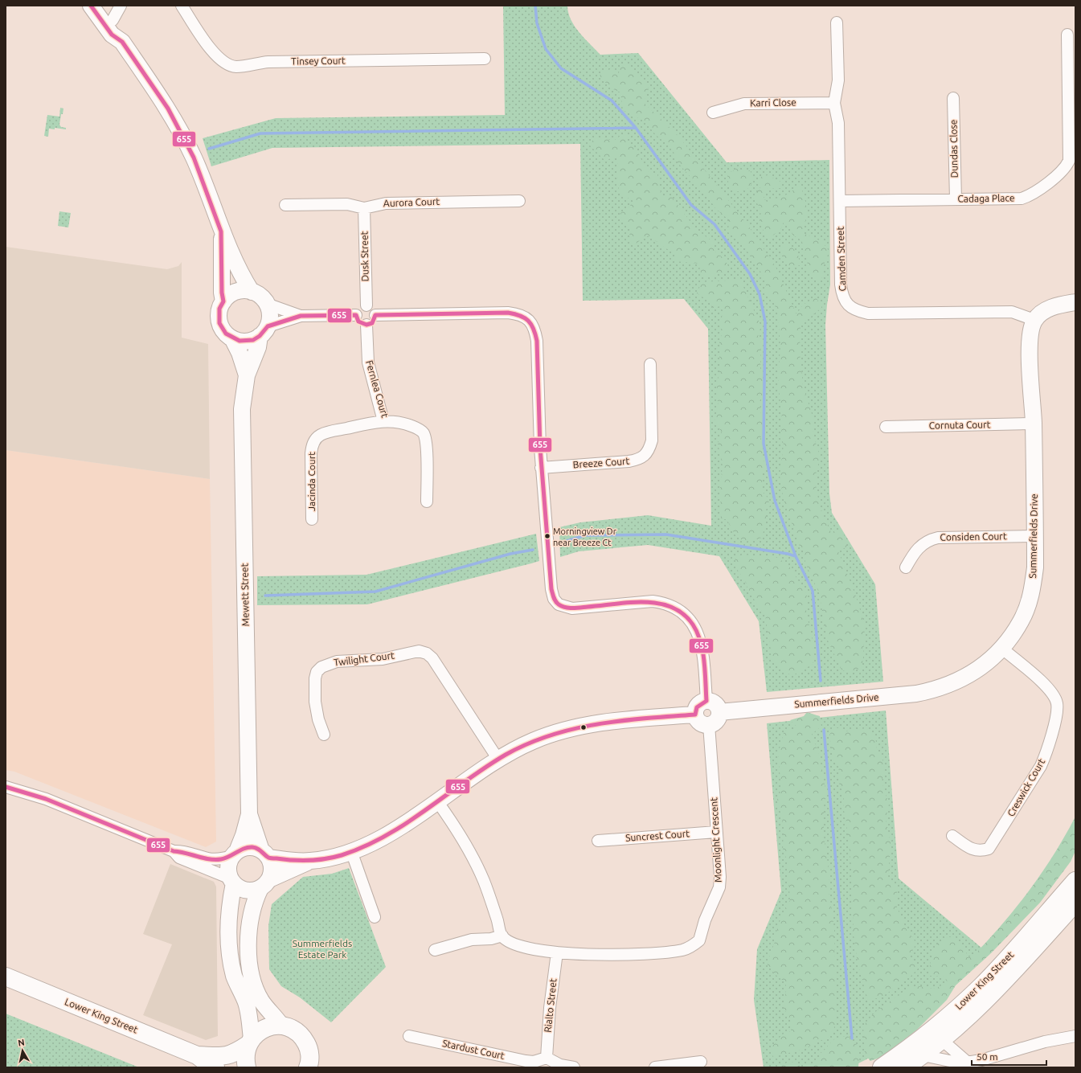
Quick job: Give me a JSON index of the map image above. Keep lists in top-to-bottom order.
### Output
{
  "streets": {
    "main road": ["Summerfields Drive", "Mewett Street", "Lower King Street"],
    "street": [
      "Tinsey Court",
      "Karri Close",
      "Dundas Close",
      "Cadaga Place",
      "Aurora Court",
      "Dusk Street",
      "Camden Street",
      "Fernlea Court",
      "Cornuta Court",
      "Breeze Court",
      "Jacinda Court",
      "Considen Court",
      "Twilight Court",
      "Creswick Court",
      "Suncrest Court",
      "Moonlight Crescent",
      "Rialto Street",
      "Stardust Court"
    ]
  },
  "crossings": [
    ["Karri Close", "Camden Street"],
    ["Dundas Close", "Cadaga Place"],
    ["Cadaga Place", "Camden Street"],
    ["Aurora Court", "Dusk Street"],
    ["Dusk Street", "Fernlea Court"],
    ["Camden Street", "Summerfields Drive"],
    ["Fernlea Court", "Jacinda Court"],
    ["Cornuta Court", "Summerfields Drive"],
    ["Summerfields Drive", "Considen Court"],
    ["Summerfields Drive", "Creswick Court"],
    ["Summerfields Drive", "Moonlight Crescent"],
    ["Suncrest Court", "Moonlight Crescent"],
    ["Moonlight Crescent", "Rialto Street"],
    ["Rialto Street", "Stardust Court"]
  ],
  "parks": ["Summerfields Estate Park"],
  "places": ["Morningview Dr near Breeze Ct"],
  "lines": ["transit line 655"],
  "scale_bar": "50 m",
  "north": "top"
}
